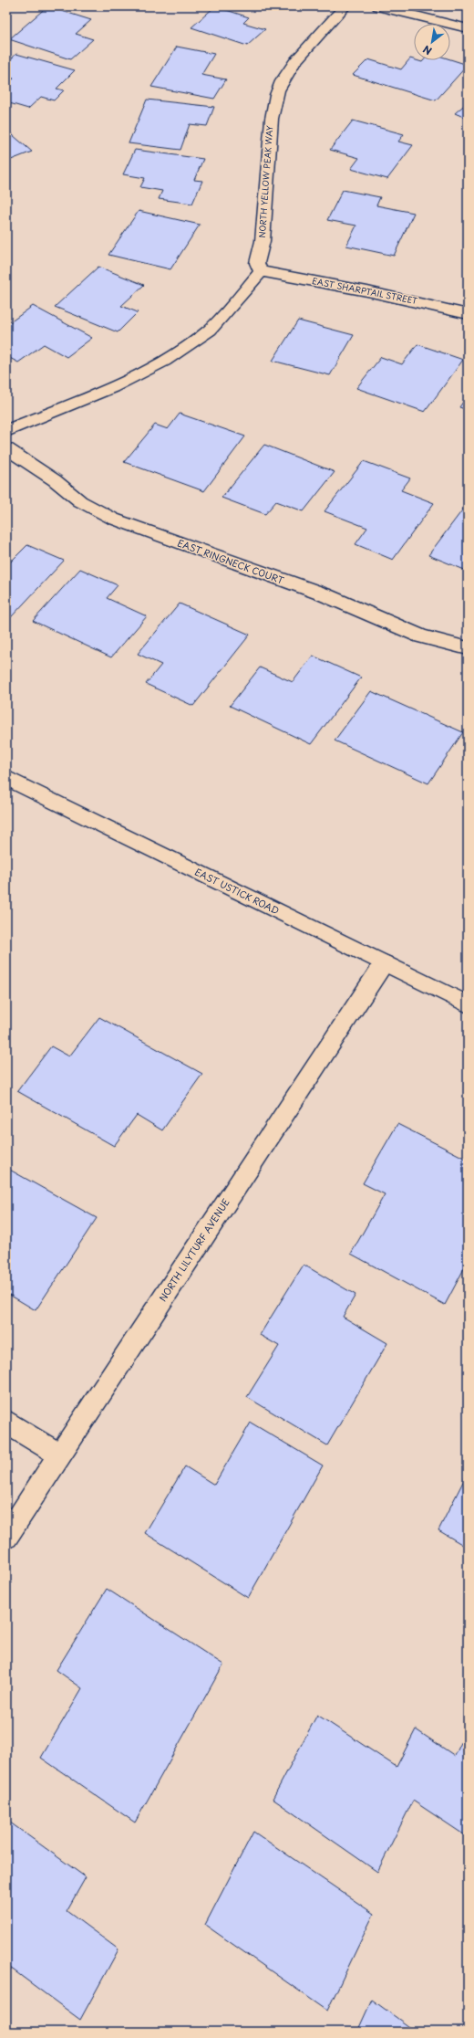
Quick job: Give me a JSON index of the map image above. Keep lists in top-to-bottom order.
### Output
{
  "streets": {
    "street": [
      "NORTH YELLOW PEAK WAY",
      "EAST SHARPTAIL STREET",
      "EAST RINGNECK COURT",
      "EAST USTICK ROAD",
      "NORTH LILYTURF AVENUE"
    ]
  },
  "crossings": [
    ["NORTH YELLOW PEAK WAY", "EAST SHARPTAIL STREET"],
    ["EAST USTICK ROAD", "NORTH LILYTURF AVENUE"]
  ],
  "north": "bottom left"
}
